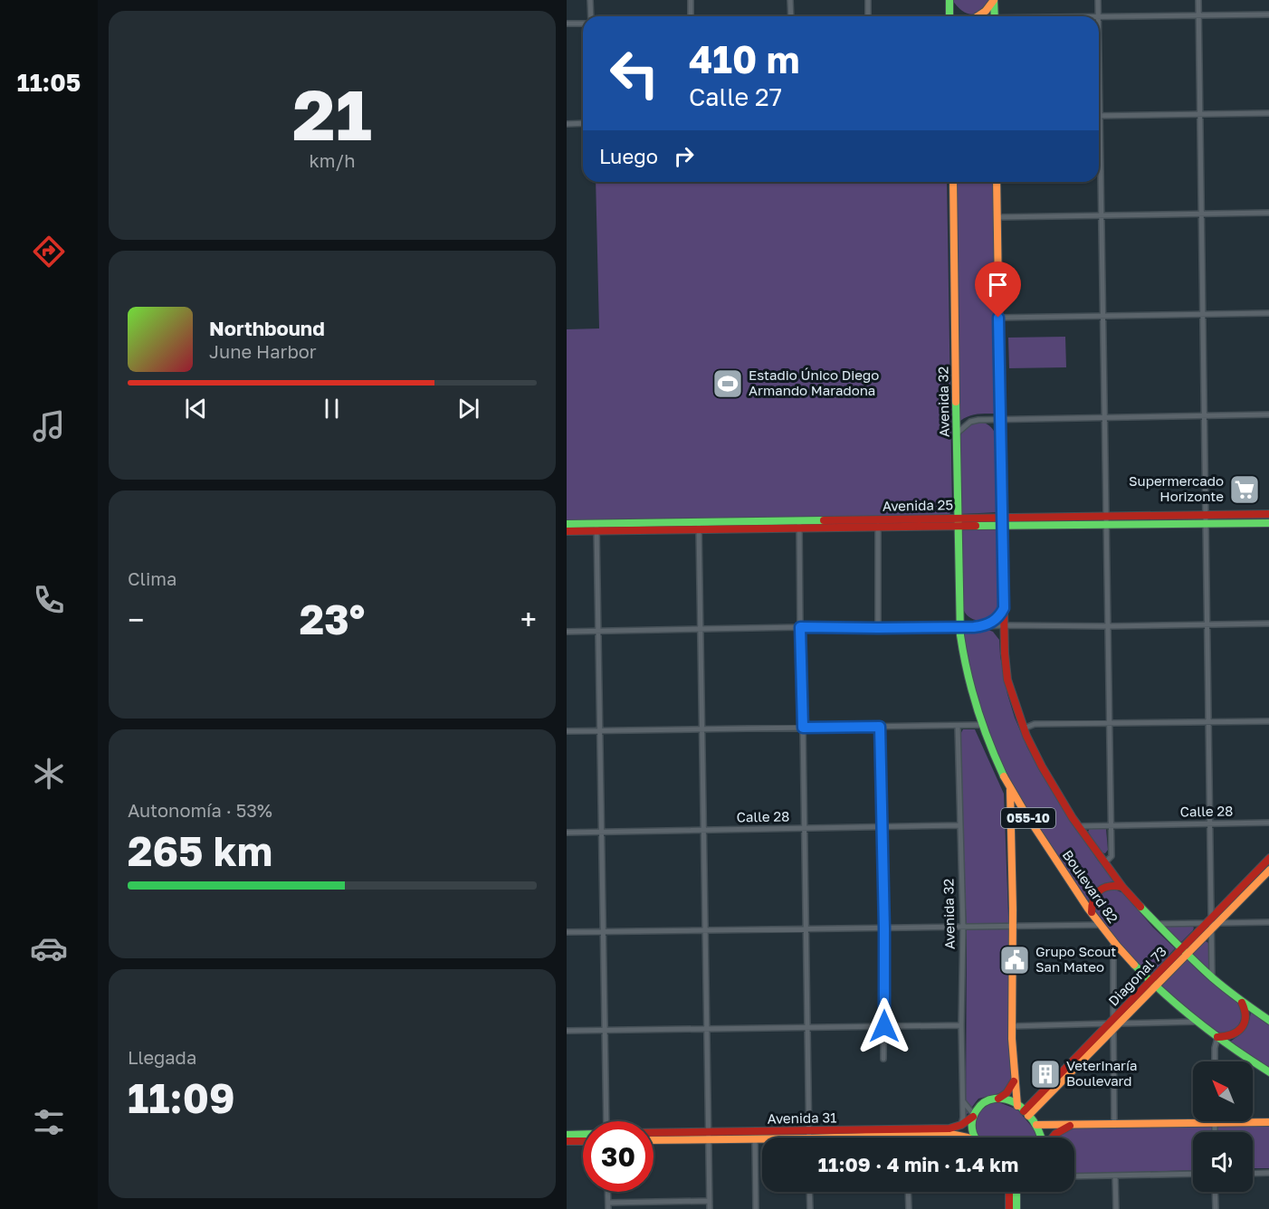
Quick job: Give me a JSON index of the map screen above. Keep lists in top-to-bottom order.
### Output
{
  "streets": {
    "main road": [
      "Avenida 32",
      "Avenida 25",
      "055-10",
      "Boulevard 82",
      "Diagonal 73",
      "Avenida 31"
    ],
    "street": ["Calle 28"]
  },
  "crossings": [
    ["Avenida 32", "Avenida 25"],
    ["Avenida 32", "Calle 28"],
    ["Avenida 32", "Boulevard 82"],
    ["Avenida 32", "Avenida 31"],
    ["Avenida 25", "055-10"],
    ["Calle 28", "Boulevard 82"],
    ["055-10", "Boulevard 82"],
    ["Boulevard 82", "Diagonal 73"]
  ],
  "places": {
    "sports": ["Estadio Único Diego Armando Maradona"],
    "supermarket": ["Supermercado Horizonte"],
    "public building": ["Grupo Scout San Mateo"],
    "building": ["Veterinaría Boulevard"]
  },
  "north": "top left",
  "page": {
    "tabs": "11:05",
    "tile": [
      ["21", "km/h"],
      "Clima",
      ["Autonomía · 53%", "265 km"],
      ["Llegada", "11:09"]
    ],
    "turn": ["410 m", "Calle 27"],
    "then": "Luego",
    "song": ["Northbound", "June Harbor"],
    "heat": ["−", "23°", "+"],
    "limit": "30",
    "trip": "11:09 · 4 min · 1.4 km"
  }
}
